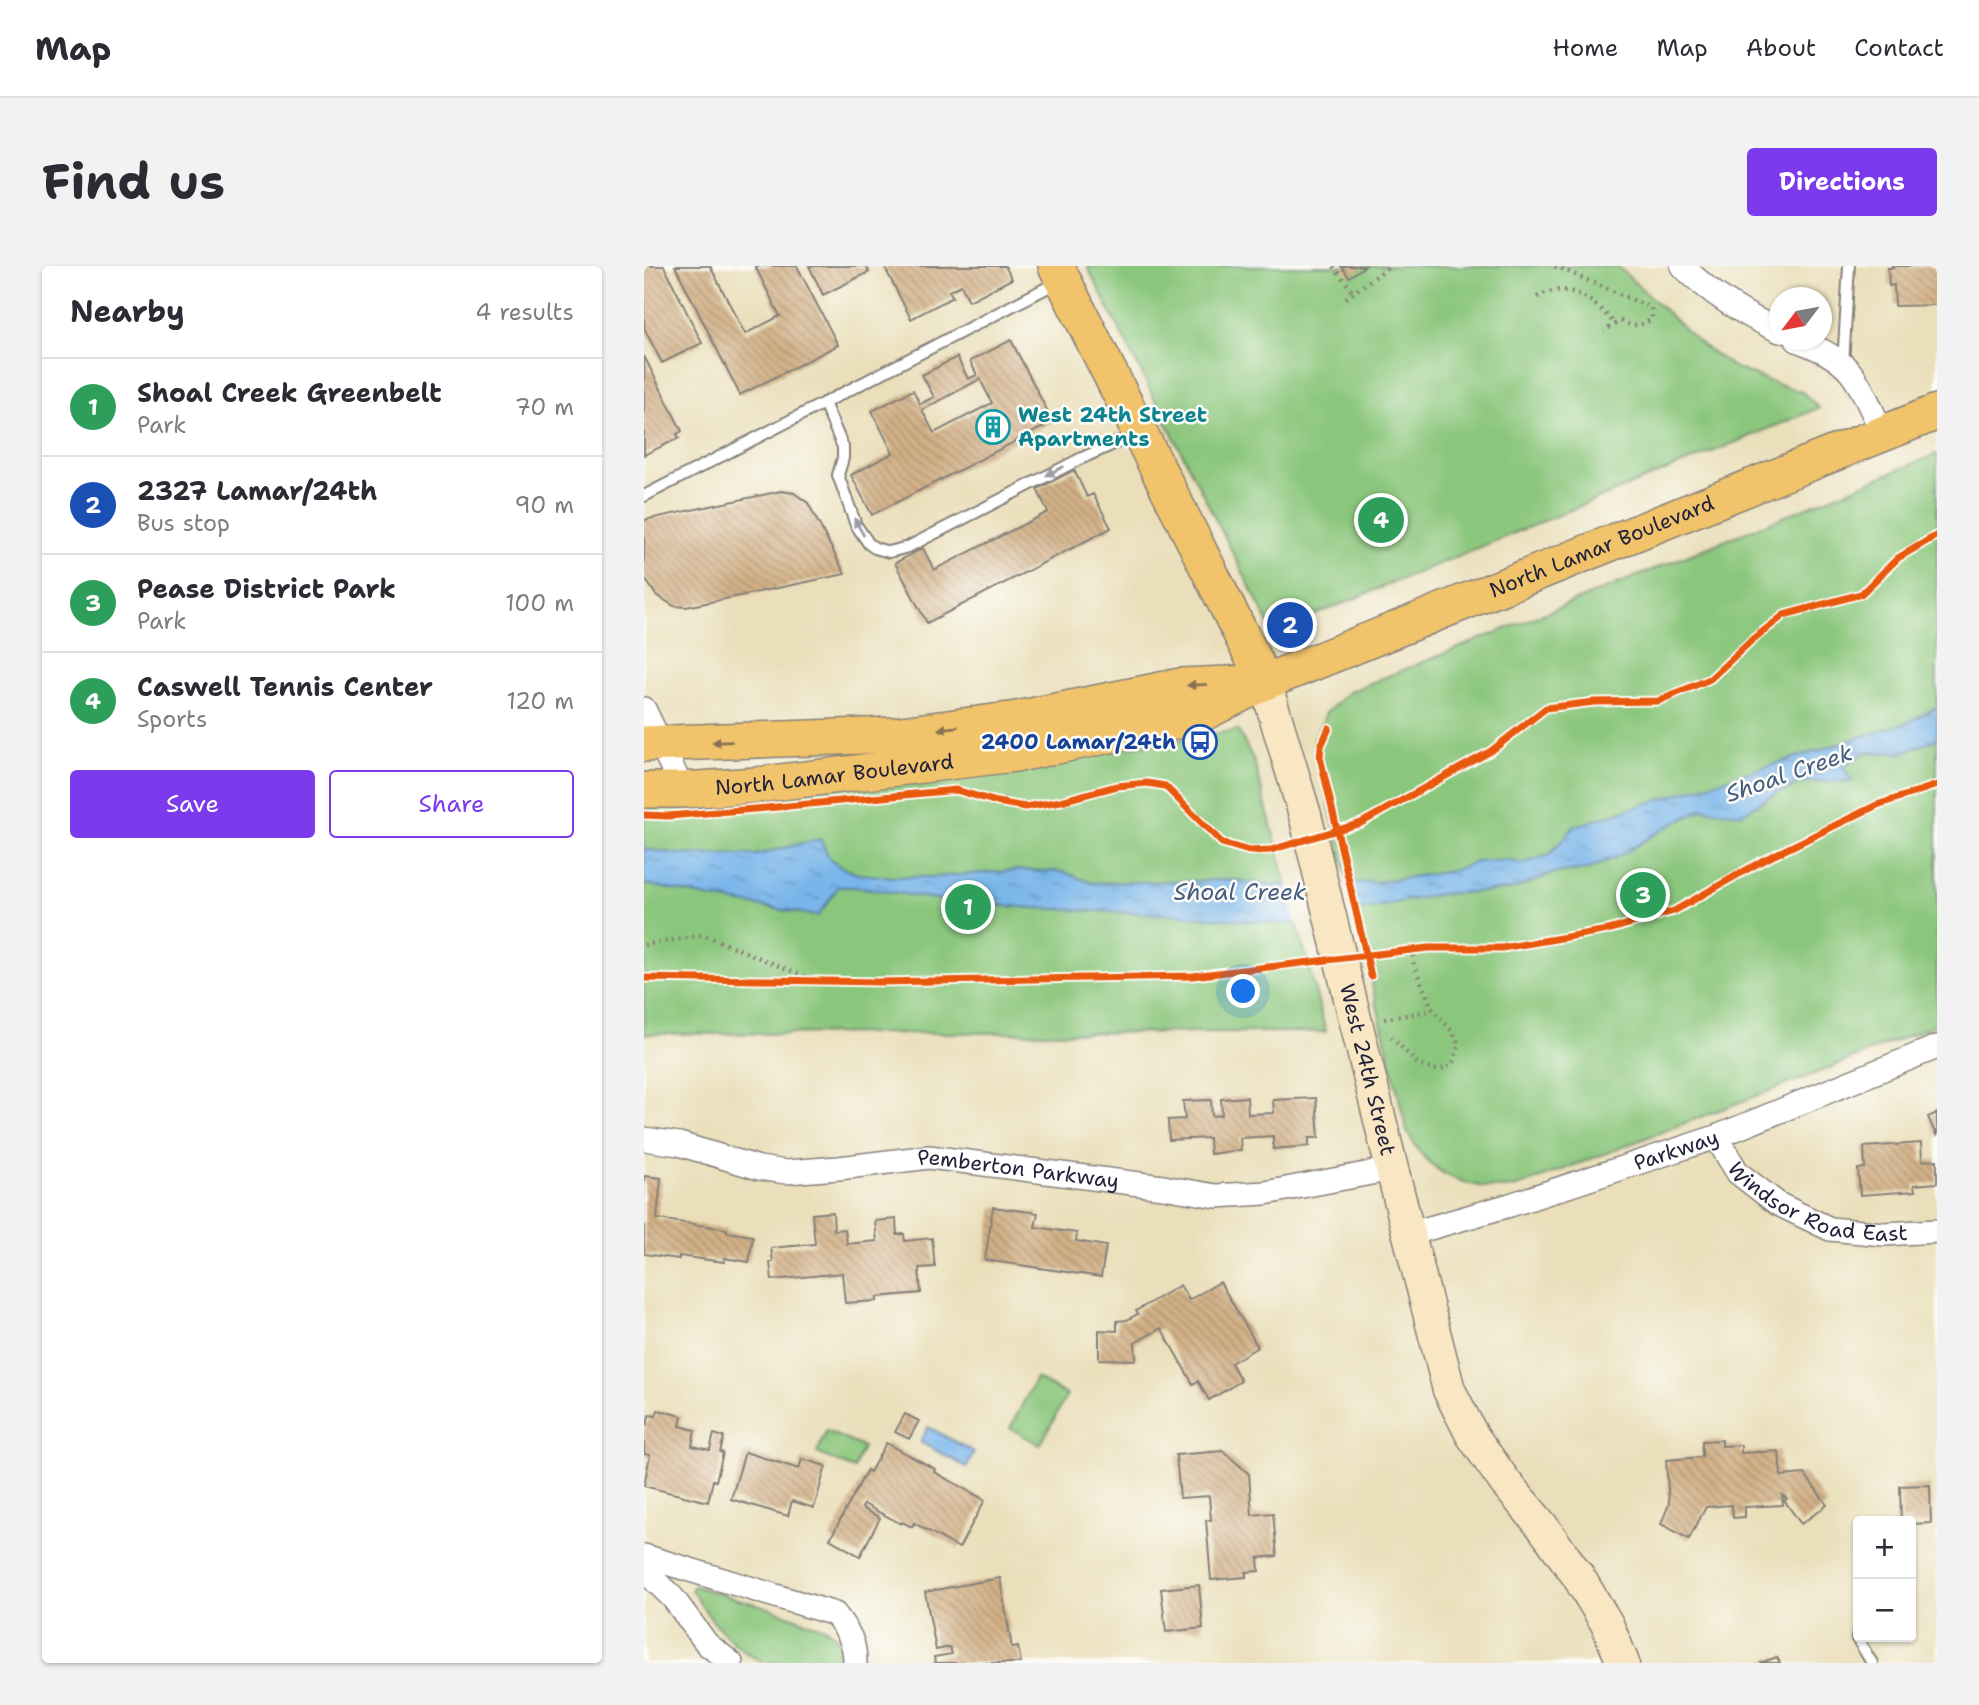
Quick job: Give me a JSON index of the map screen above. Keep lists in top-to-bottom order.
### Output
{
  "streets": {
    "main road": ["North Lamar Boulevard", "West 24th Street"],
    "street": ["Parkway", "Pemberton Parkway", "Windsor Road East"]
  },
  "crossings": [
    ["North Lamar Boulevard", "West 24th Street"],
    ["West 24th Street", "Parkway"],
    ["West 24th Street", "Pemberton Parkway"],
    ["Parkway", "Windsor Road East"]
  ],
  "water": ["Shoal Creek"],
  "places": {
    "building": ["West 24th Street Apartments"],
    "bus stop": ["2400 Lamar/24th"]
  },
  "north": "bottom left",
  "page": {
    "header": "Map",
    "nav": [
      "Home",
      "Map",
      "About",
      "Contact"
    ],
    "buttons": [
      "Directions",
      ["Save", "Share"]
    ],
    "title": "Find us",
    "heading": ["Nearby", "4 results"],
    "list": [
      {
        "mark": "1",
        "name": "Shoal Creek Greenbelt",
        "note": "Park",
        "value": "70 m"
      },
      {
        "mark": "2",
        "name": "2327 Lamar/24th",
        "note": "Bus stop",
        "value": "90 m"
      },
      {
        "mark": "3",
        "name": "Pease District Park",
        "note": "Park",
        "value": "100 m"
      },
      {
        "mark": "4",
        "name": "Caswell Tennis Center",
        "note": "Sports",
        "value": "120 m"
      }
    ],
    "pins": [
      "4",
      "2",
      "3",
      "1"
    ],
    "map_buttons": ["+", "−"]
  }
}
